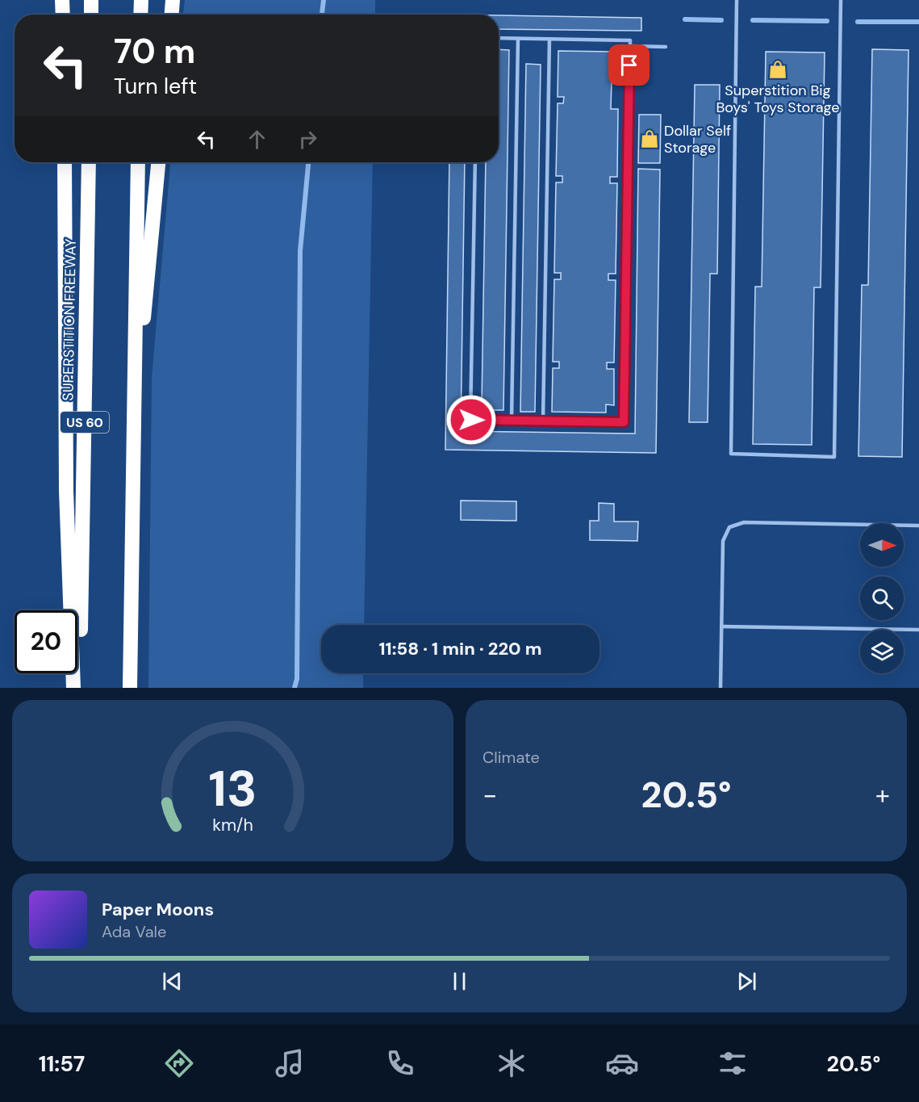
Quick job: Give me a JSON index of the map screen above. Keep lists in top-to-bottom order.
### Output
{
  "streets": {
    "highway": ["SUPERSTITION FREEWAY", "US 60"]
  },
  "places": {
    "shop": ["Superstition Big Boys' Toys Storage", "Dollar Self Storage"]
  },
  "north": "right",
  "page": {
    "turn": ["70 m", "Turn left"],
    "limit": "20",
    "trip": "11:58 · 1 min · 220 m",
    "tile": "Climate",
    "heat": ["−", "20.5°", "+"],
    "song": ["Paper Moons", "Ada Vale"],
    "tabs": ["11:57", "20.5°"],
    "gauge": ["13", "km/h"]
  }
}
